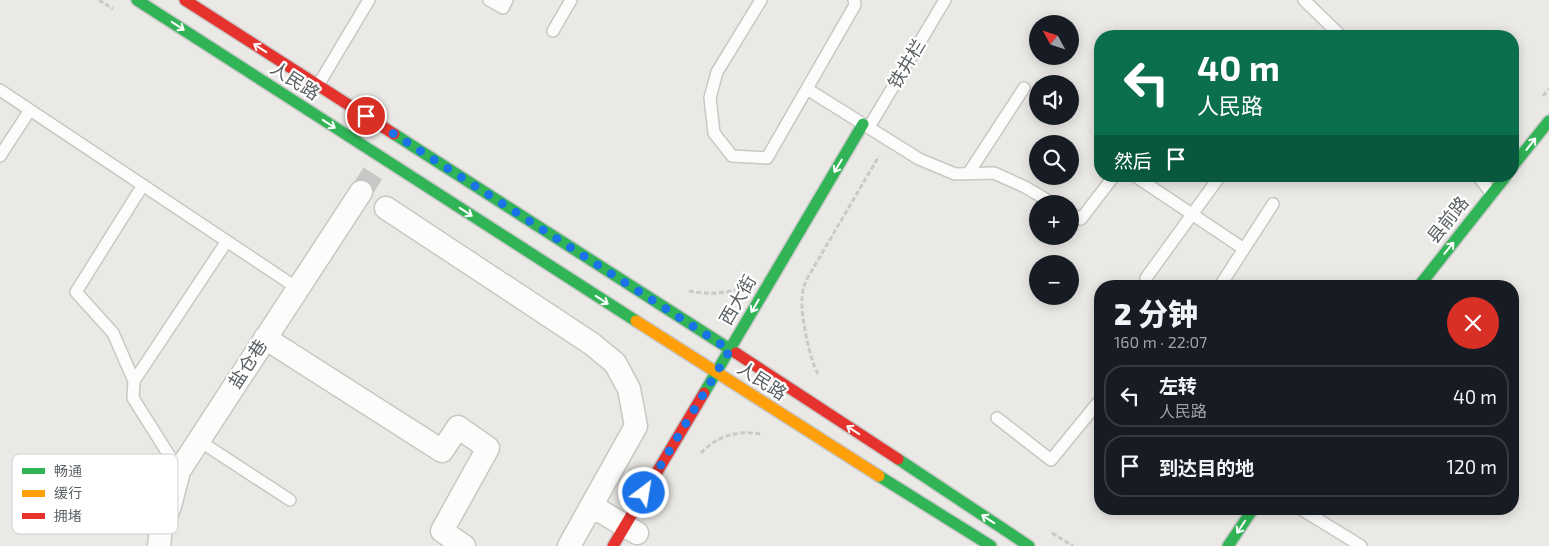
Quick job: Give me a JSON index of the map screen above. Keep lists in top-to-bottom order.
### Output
{
  "streets": {
    "main road": ["人民路", "县前路", "西大街"],
    "street": ["盐仓巷"],
    "lane": ["铁井栏"]
  },
  "crossings": [
    ["铁井栏", "西大街"],
    ["人民路", "西大街"]
  ],
  "one_way": ["县前路", "西大街"],
  "legend": ["畅通", "缓行", "拥堵"],
  "north": "top left",
  "page": {
    "map_buttons": ["+", "−"],
    "turn": ["40 m", "人民路"],
    "then": "然后",
    "heading": ["2 分钟", "160 m · 22:07"],
    "list": [
      {
        "name": "左转",
        "note": "人民路",
        "value": "40 m"
      },
      {
        "name": "到达目的地",
        "value": "120 m"
      }
    ]
  }
}
